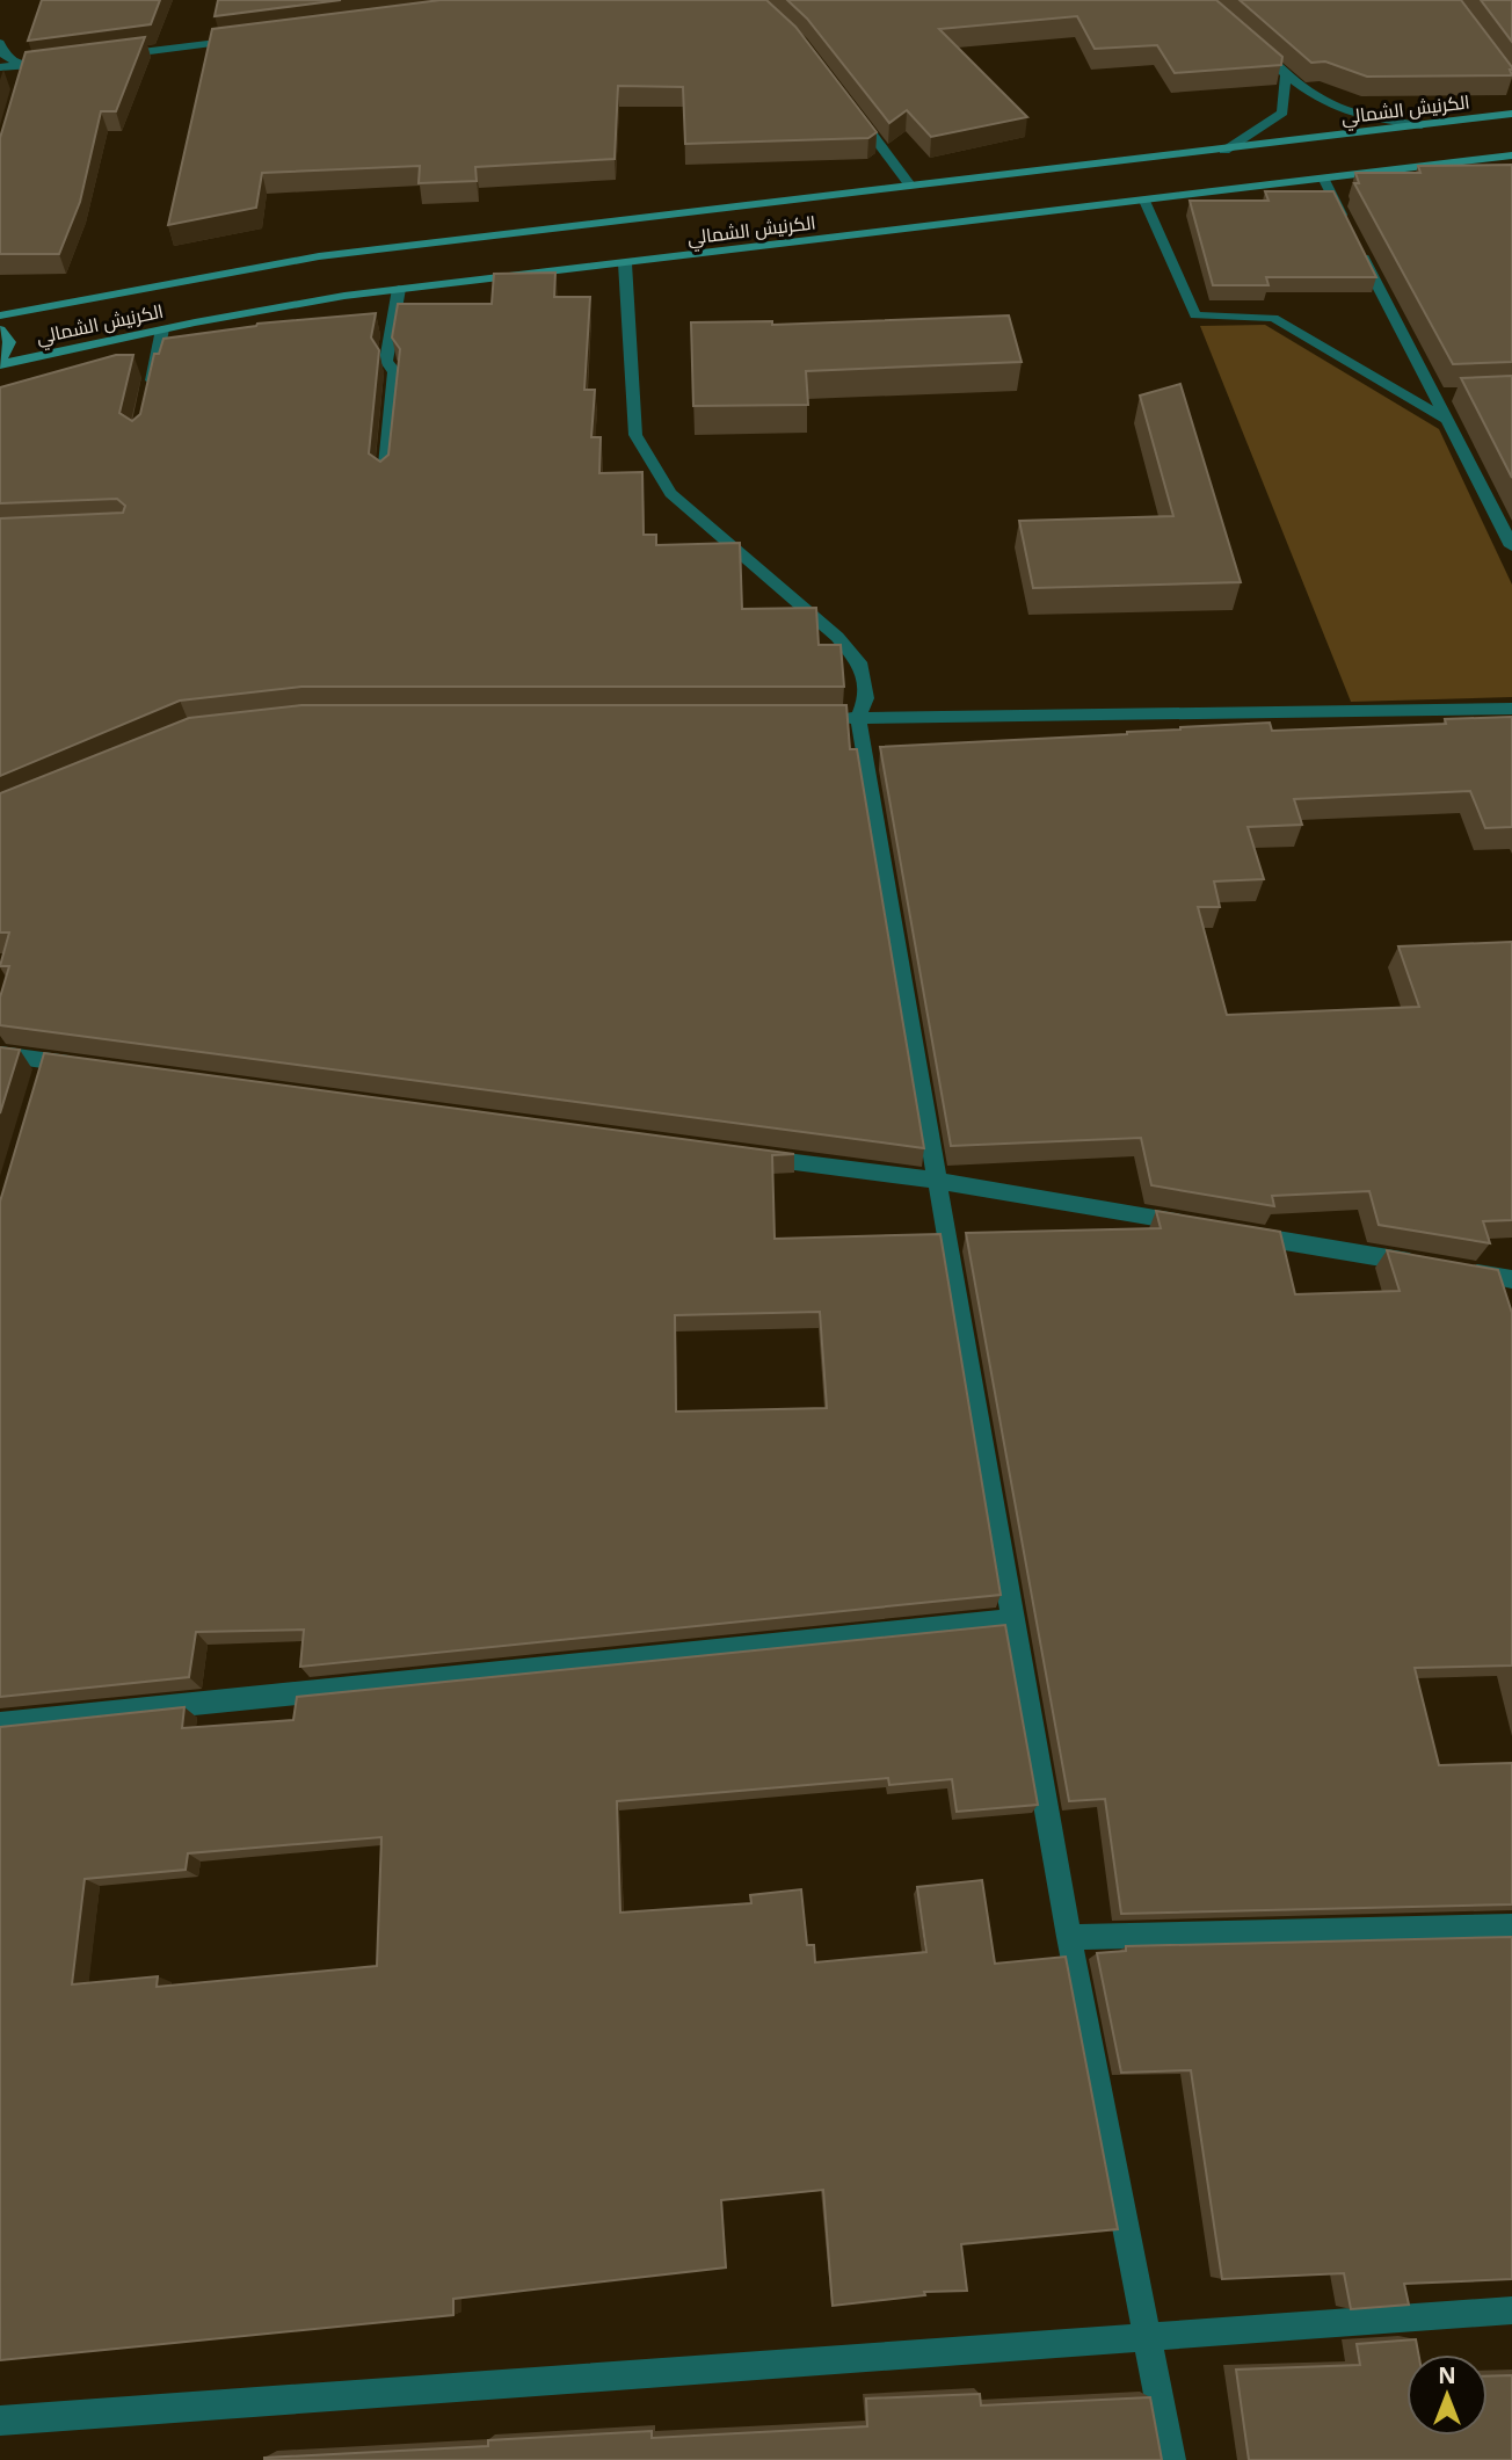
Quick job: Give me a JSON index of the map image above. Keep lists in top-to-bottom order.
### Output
{
  "streets": {
    "main road": ["الكرنيش الشمالي"]
  },
  "north": "top"
}
